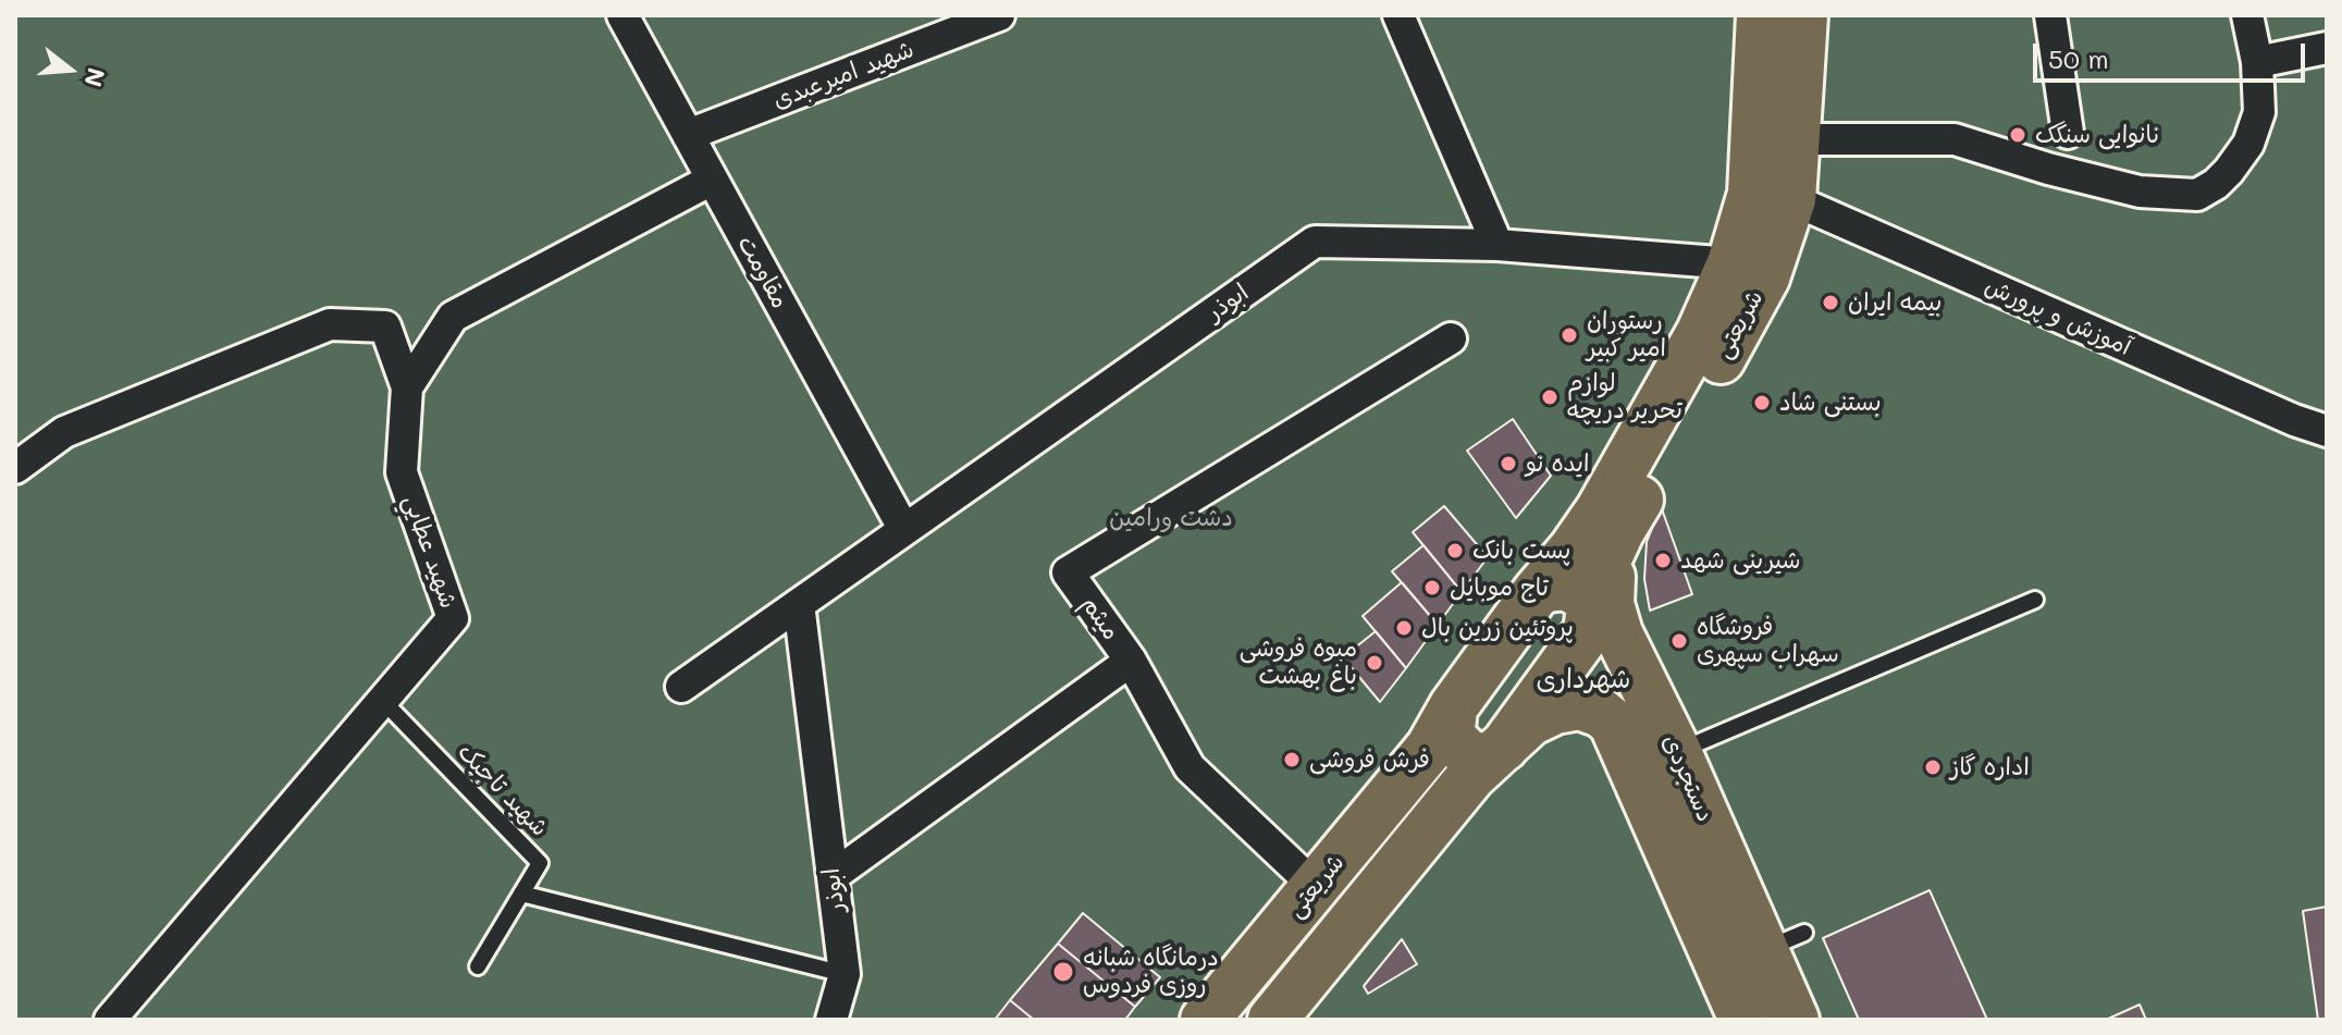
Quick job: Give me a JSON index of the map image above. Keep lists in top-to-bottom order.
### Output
{
  "streets": {
    "main road": ["شریعتی", "دستجردی"],
    "street": [
      "شهید امیرعبدی",
      "مقاومت",
      "ابوذر",
      "آموزش و پرورش",
      "شهيد عطايي",
      "میثم"
    ],
    "lane": ["شهید تاجیک"]
  },
  "crossings": [
    ["شهید امیرعبدی", "مقاومت"],
    ["مقاومت", "ابوذر"],
    ["مقاومت", "شهيد عطايي"],
    ["ابوذر", "شریعتی"],
    ["آموزش و پرورش", "شریعتی"],
    ["شریعتی", "میثم"],
    ["شریعتی", "دستجردی"],
    ["شهيد عطايي", "شهید تاجیک"]
  ],
  "districts": ["شهرداری"],
  "parks": ["دشت ورامین"],
  "places": [
    "نانوایی سنگک",
    "بیمه ایران",
    "رستوران امیر کبیر",
    "لوازم تحریر دریچه",
    "بستنی شاد",
    "ایده نو",
    "پست بانک",
    "شیرینی شهد",
    "تاج موبایل",
    "پروتئین زرین بال",
    "فروشگاه سهراب سپهری",
    "میوه فروشی باغ بهشت",
    "فرش فروشی",
    "اداره گاز",
    "درمانگاه شبانه روزی فردوس"
  ],
  "scale_bar": "50 m",
  "north": "right"
}
